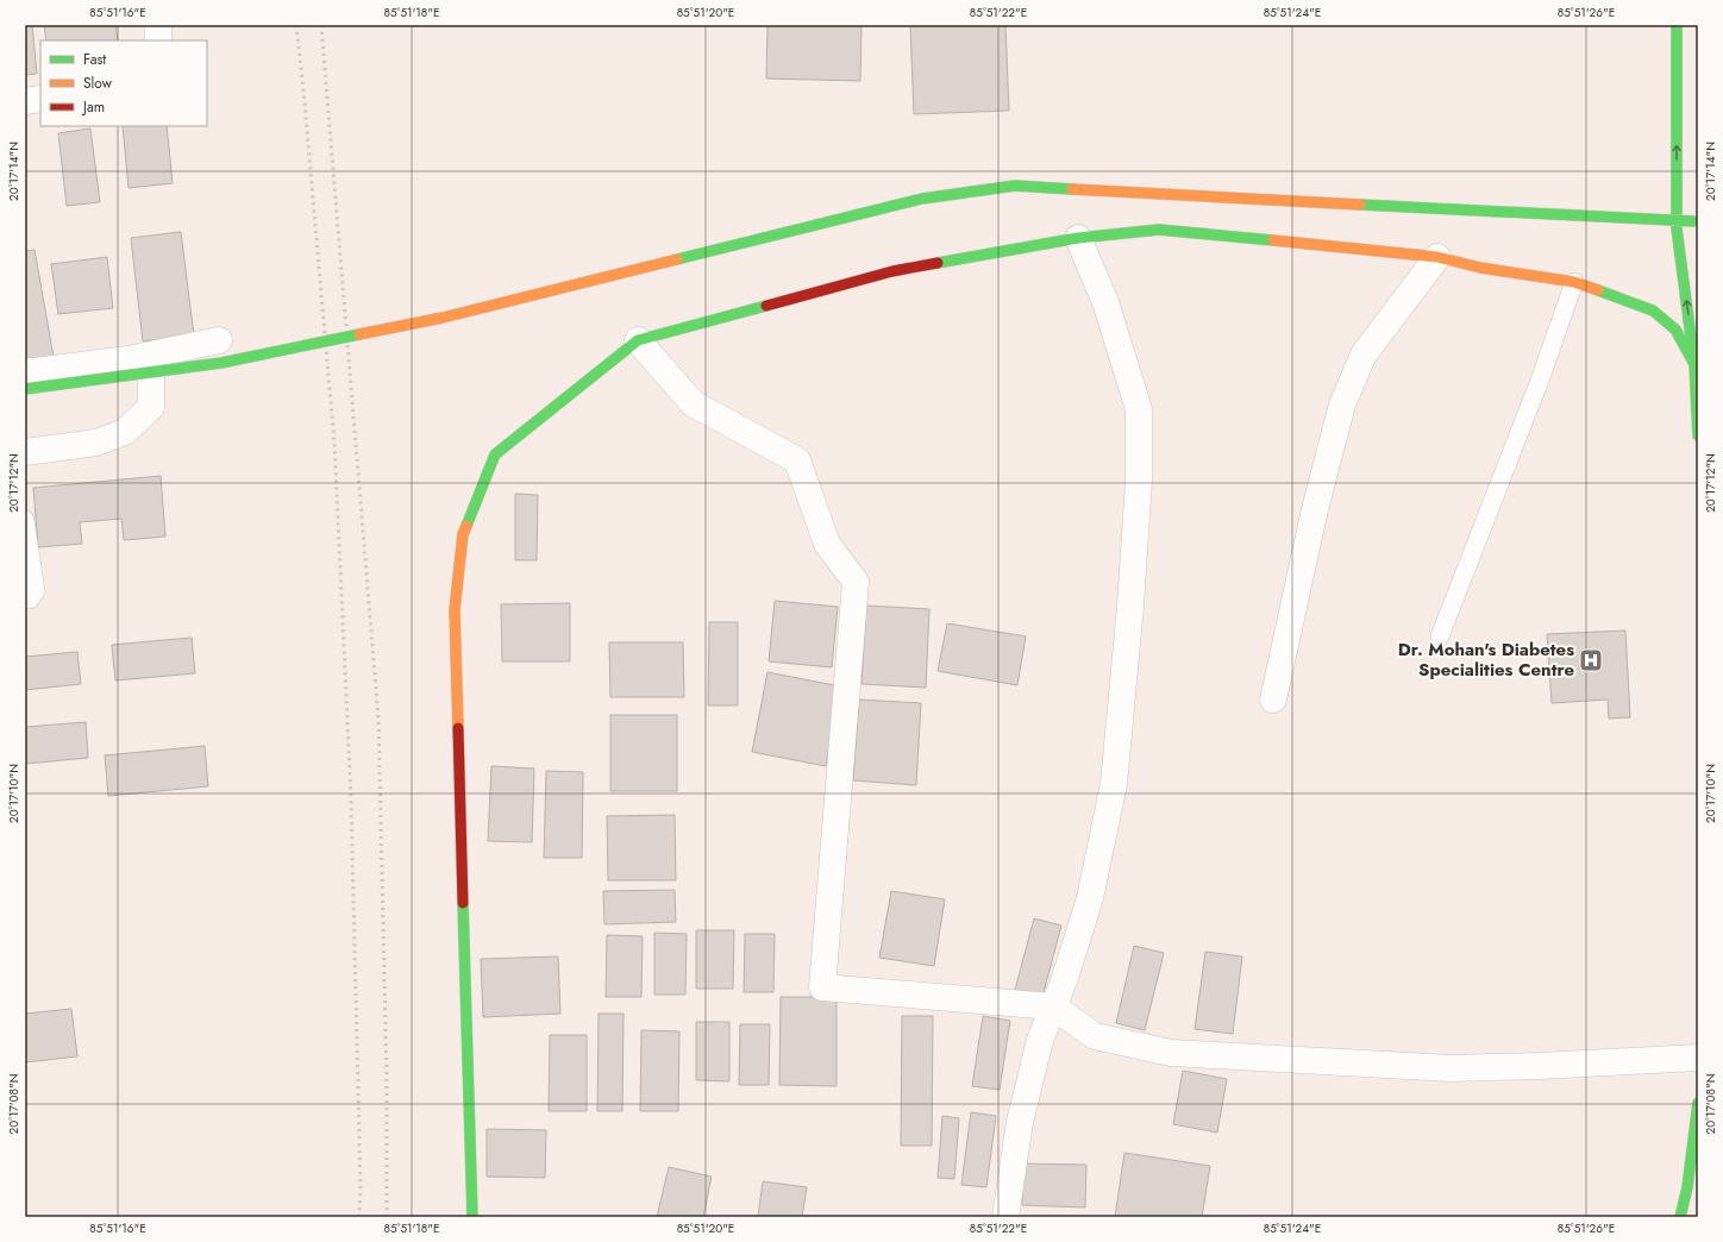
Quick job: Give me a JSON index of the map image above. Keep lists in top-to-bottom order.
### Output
{
  "places": {
    "hospital": ["Dr. Mohan's Diabetes Specialities Centre"]
  },
  "legend": ["Fast", "Slow", "Jam"],
  "coordinates": [
    "85°51'16\"E",
    "85°51'18\"E",
    "85°51'20\"E",
    "85°51'22\"E",
    "85°51'24\"E",
    "85°51'26\"E",
    "20°17'14\"N",
    "20°17'12\"N",
    "20°17'10\"N",
    "20°17'08\"N"
  ]
}
